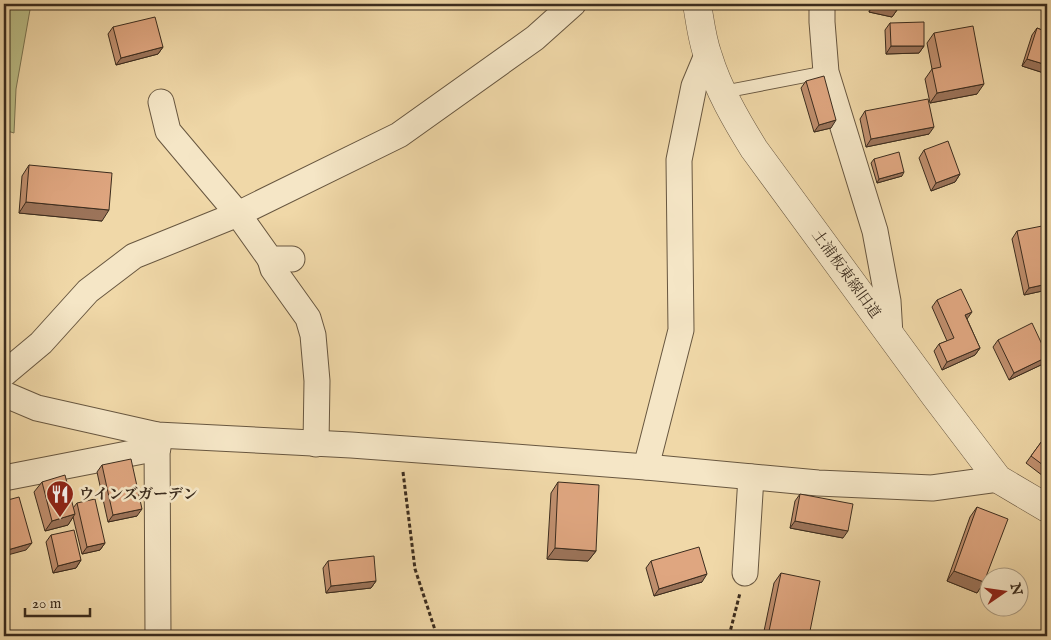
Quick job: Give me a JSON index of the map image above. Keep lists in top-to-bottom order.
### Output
{
  "streets": {
    "street": ["土浦板東線旧道"]
  },
  "places": {
    "restaurant": ["ウインズガーデン"]
  },
  "scale_bar": "20 m",
  "north": "right"
}
